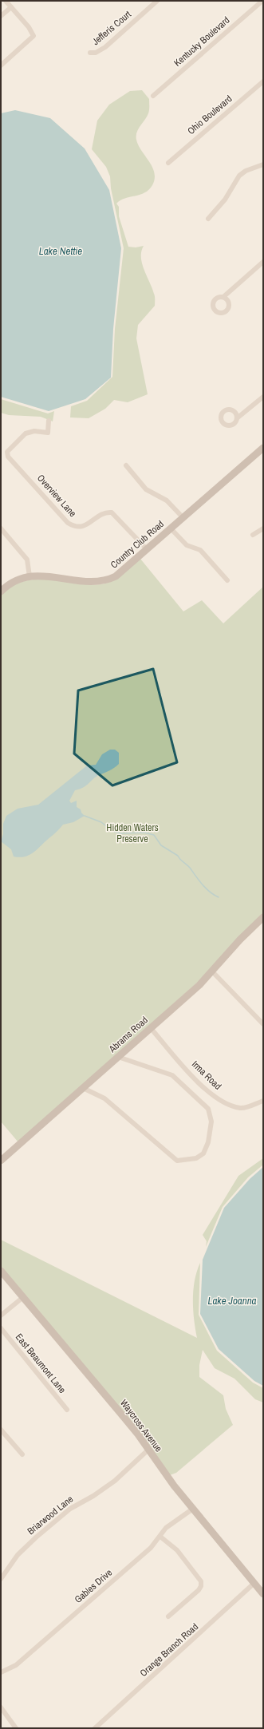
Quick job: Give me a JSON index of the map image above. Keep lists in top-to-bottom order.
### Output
{
  "streets": {
    "street": [
      "Jefferis Court",
      "Kentucky Boulevard",
      "Ohio Boulevard",
      "Overview Lane",
      "Country Club Road",
      "Abrams Road",
      "Irma Road",
      "East Beaumont Lane",
      "Waycross Avenue",
      "Briarwood Lane",
      "Gables Drive",
      "Orange Branch Road"
    ]
  },
  "crossings": [
    ["Overview Lane", "Country Club Road"],
    ["Abrams Road", "Irma Road"],
    ["Waycross Avenue", "Briarwood Lane"],
    ["Waycross Avenue", "Gables Drive"],
    ["Waycross Avenue", "Orange Branch Road"]
  ],
  "water": ["Lake Nettie", "Lake Joanna"],
  "parks": ["Hidden Waters Preserve"]
}
